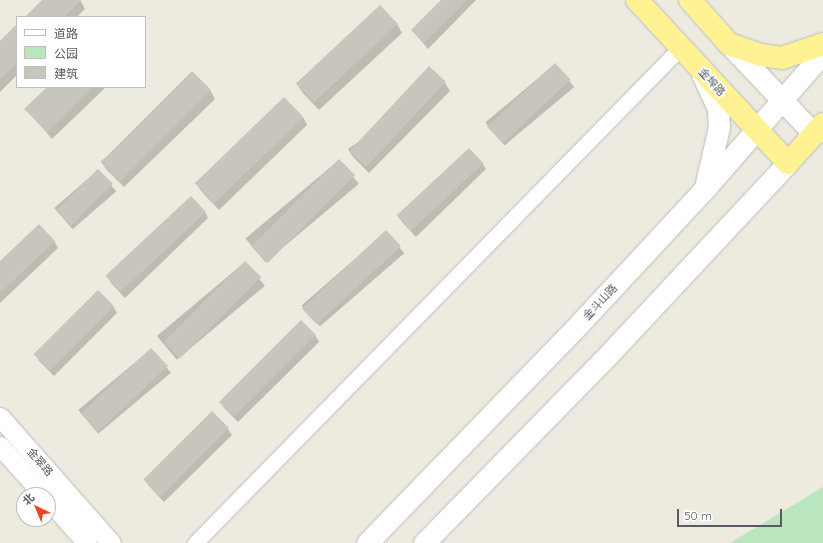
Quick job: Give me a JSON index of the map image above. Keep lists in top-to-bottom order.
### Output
{
  "streets": {
    "highway": ["金埠路"],
    "main road": ["金斗山路"],
    "street": ["金翠路"]
  },
  "crossings": [
    ["金埠路", "金斗山路"]
  ],
  "legend": ["道路", "公园", "建筑"],
  "scale_bar": "50 m",
  "north": "top left"
}
